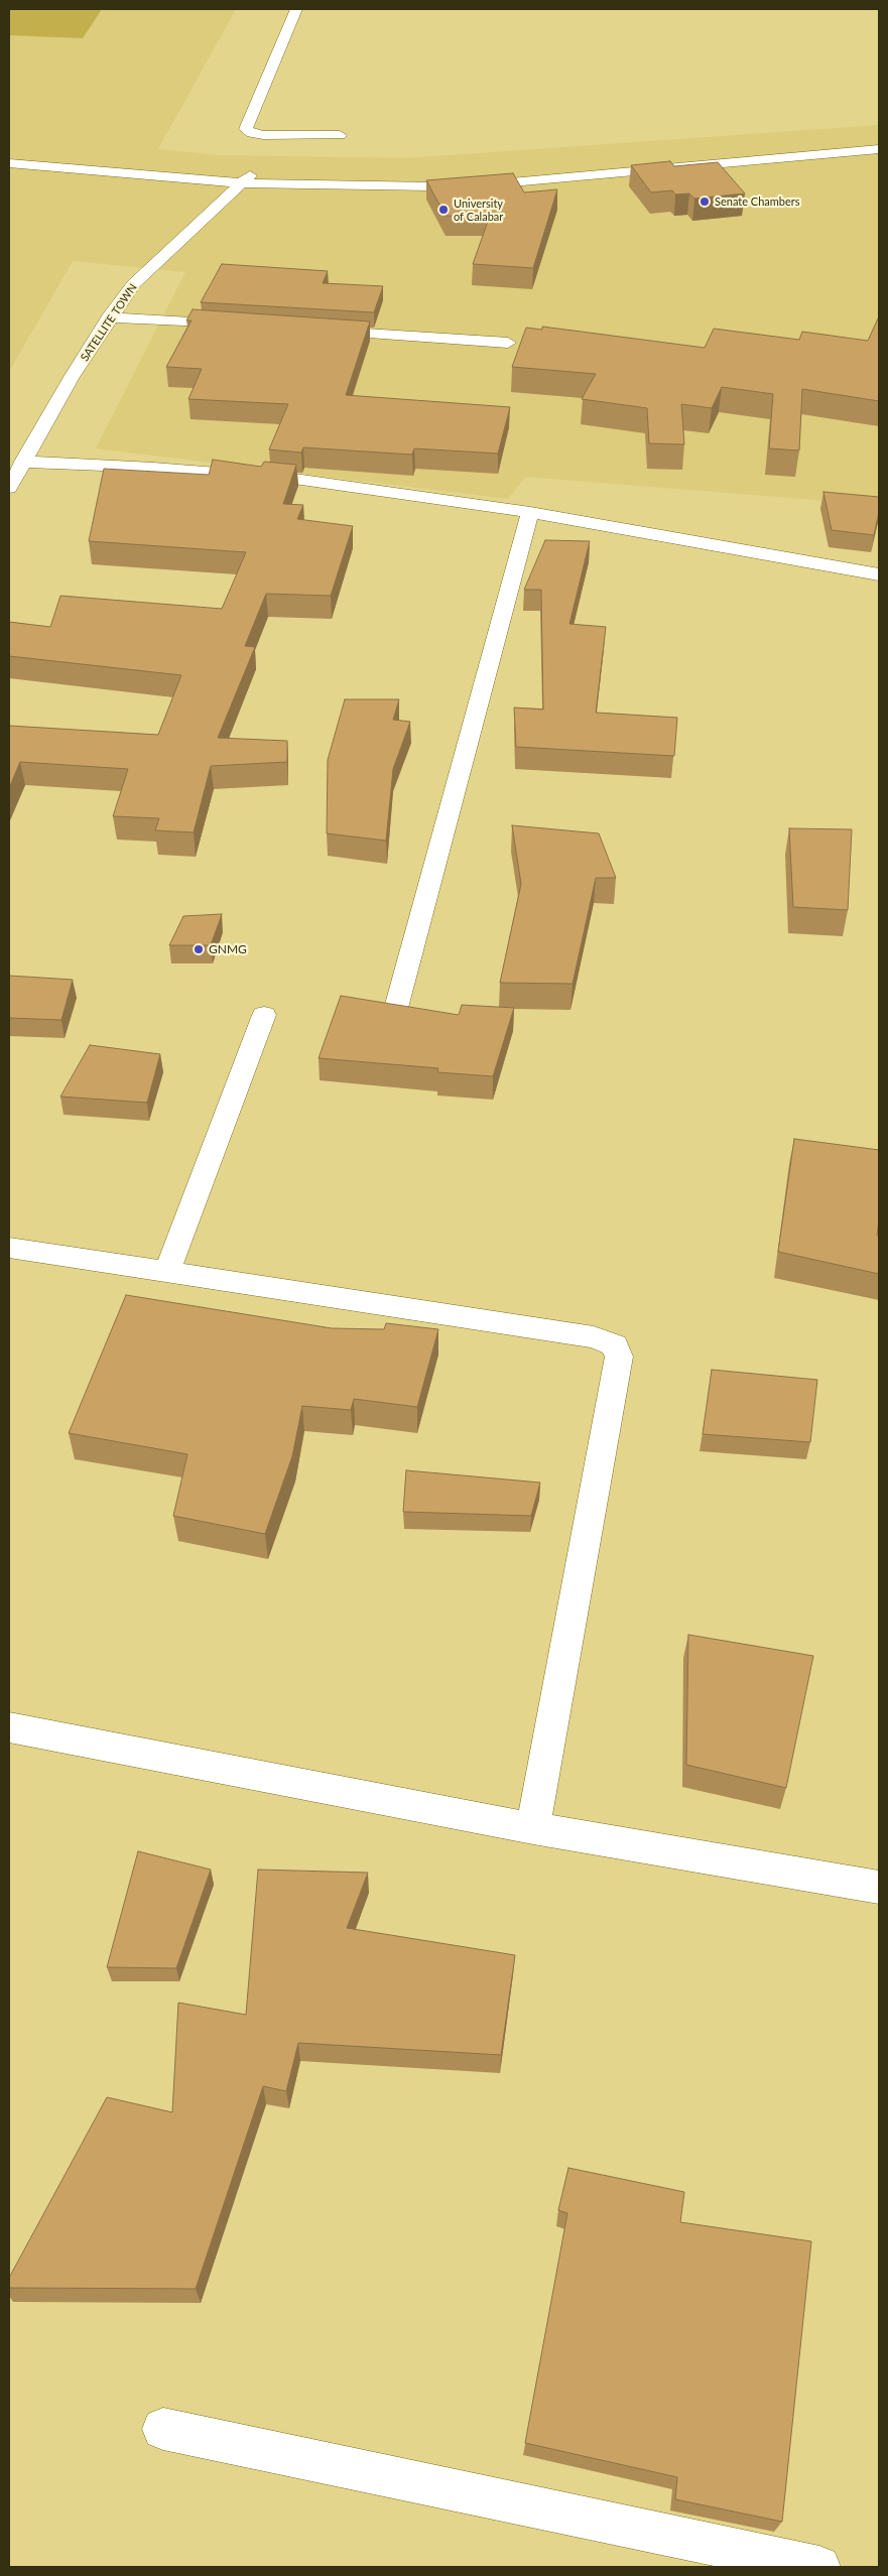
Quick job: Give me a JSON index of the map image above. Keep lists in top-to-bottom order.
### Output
{
  "streets": {
    "street": ["SATELLITE TOWN"]
  },
  "places": ["Senate Chambers", "University of Calabar", "GNMG"]
}
